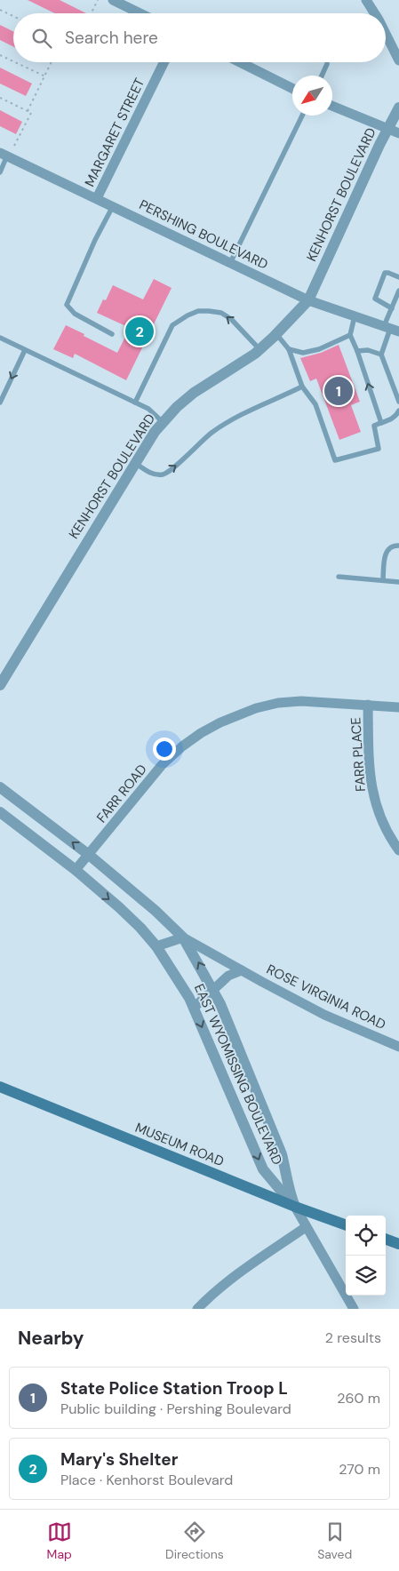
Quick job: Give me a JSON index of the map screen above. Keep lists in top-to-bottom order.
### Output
{
  "streets": {
    "main road": ["MUSEUM ROAD"],
    "street": [
      "MARGARET STREET",
      "KENHORST BOULEVARD",
      "PERSHING BOULEVARD",
      "FARR PLACE",
      "FARR ROAD",
      "ROSE VIRGINIA ROAD",
      "EAST WYOMISSING BOULEVARD"
    ]
  },
  "crossings": [
    ["MARGARET STREET", "PERSHING BOULEVARD"],
    ["KENHORST BOULEVARD", "PERSHING BOULEVARD"],
    ["FARR PLACE", "FARR ROAD"],
    ["FARR ROAD", "EAST WYOMISSING BOULEVARD"],
    ["ROSE VIRGINIA ROAD", "EAST WYOMISSING BOULEVARD"],
    ["EAST WYOMISSING BOULEVARD", "MUSEUM ROAD"]
  ],
  "north": "bottom left",
  "page": {
    "search": "Search here",
    "pins": ["2", "1"],
    "heading": ["Nearby", "2 results"],
    "list": [
      {
        "mark": "1",
        "name": "State Police Station Troop L",
        "note": "Public building · Pershing Boulevard",
        "value": "260 m"
      },
      {
        "mark": "2",
        "name": "Mary's Shelter",
        "note": "Place · Kenhorst Boulevard",
        "value": "270 m"
      }
    ],
    "nav": ["Map", "Directions", "Saved"]
  }
}
